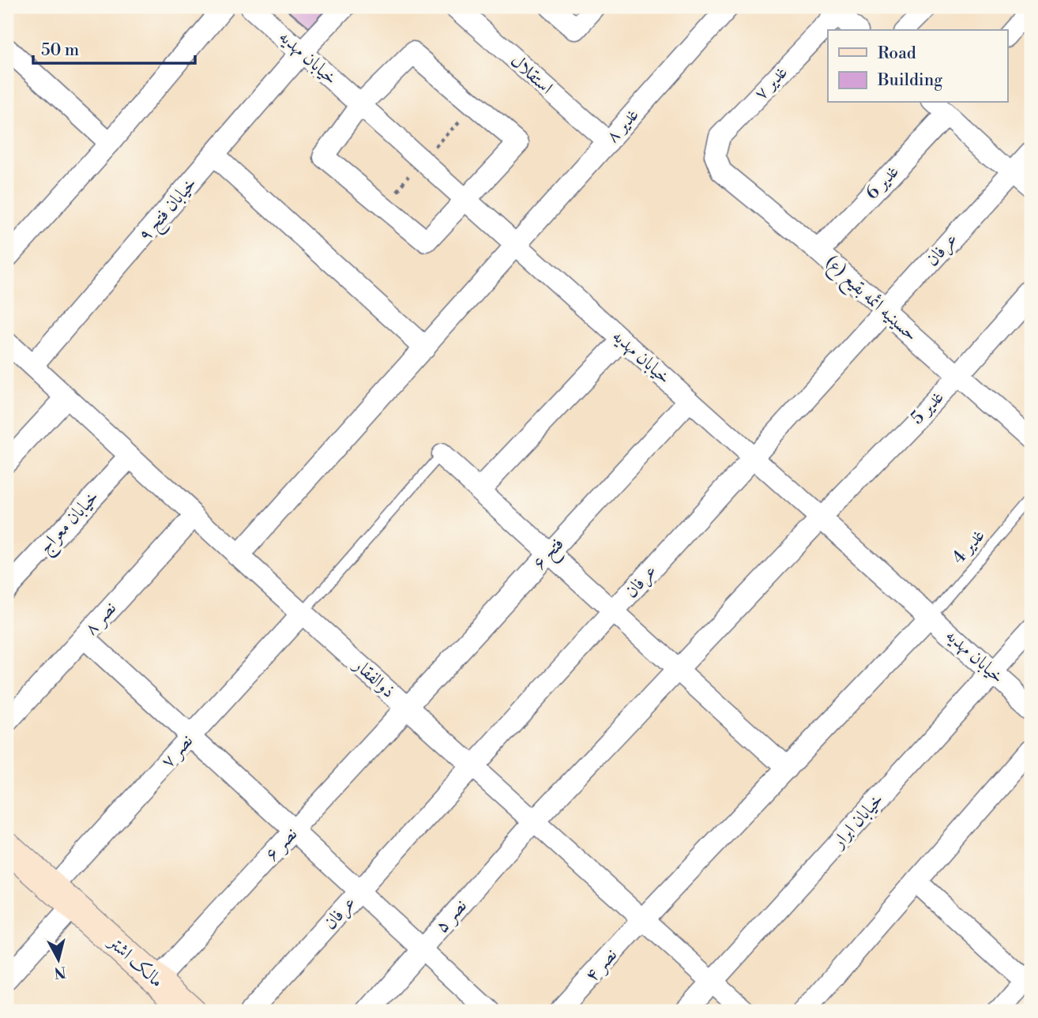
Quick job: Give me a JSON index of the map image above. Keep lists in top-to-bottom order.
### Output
{
  "streets": {
    "street": [
      "خیابان مهدیه",
      "استقلال",
      "غدیر ۷",
      "غدیر ۸",
      "غدیر 6",
      "خیابان فتح ۹",
      "عرفان",
      "حسینیه ائمه بقیع (ع)",
      "غدیر 5",
      "خیابان معراج",
      "فتح ۶",
      "نصر ۸",
      "ذوالفقار",
      "نصر ۷",
      "خیابان ابرار",
      "نصر ۶",
      "نصر ۵",
      "مالک اشتر",
      "نصر ۴"
    ],
    "lane": ["غدیر 4"]
  },
  "crossings": [
    ["خیابان مهدیه", "غدیر ۸"],
    ["خیابان مهدیه", "خیابان فتح ۹"],
    ["خیابان مهدیه", "عرفان"],
    ["خیابان مهدیه", "غدیر 5"],
    ["خیابان مهدیه", "غدیر 4"],
    ["خیابان مهدیه", "فتح ۶"],
    ["خیابان مهدیه", "خیابان ابرار"],
    ["خیابان مهدیه", "نصر ۴"],
    ["استقلال", "غدیر ۸"],
    ["غدیر ۷", "حسینیه ائمه بقیع (ع)"],
    ["غدیر ۸", "ذوالفقار"],
    ["غدیر 6", "حسینیه ائمه بقیع (ع)"],
    ["خیابان فتح ۹", "ذوالفقار"],
    ["عرفان", "حسینیه ائمه بقیع (ع)"],
    ["عرفان", "ذوالفقار"],
    ["حسینیه ائمه بقیع (ع)", "غدیر 5"],
    ["غدیر 5", "نصر ۵"],
    ["خیابان معراج", "ذوالفقار"],
    ["غدیر 4", "نصر ۴"],
    ["فتح ۶", "ذوالفقار"],
    ["فتح ۶", "نصر ۶"],
    ["نصر ۸", "ذوالفقار"],
    ["ذوالفقار", "نصر ۷"],
    ["ذوالفقار", "خیابان ابرار"],
    ["ذوالفقار", "نصر ۶"],
    ["ذوالفقار", "نصر ۵"],
    ["ذوالفقار", "نصر ۴"],
    ["نصر ۷", "مالک اشتر"],
    ["نصر ۶", "مالک اشتر"]
  ],
  "legend": ["Road", "Building"],
  "scale_bar": "50 m",
  "north": "bottom"
}
